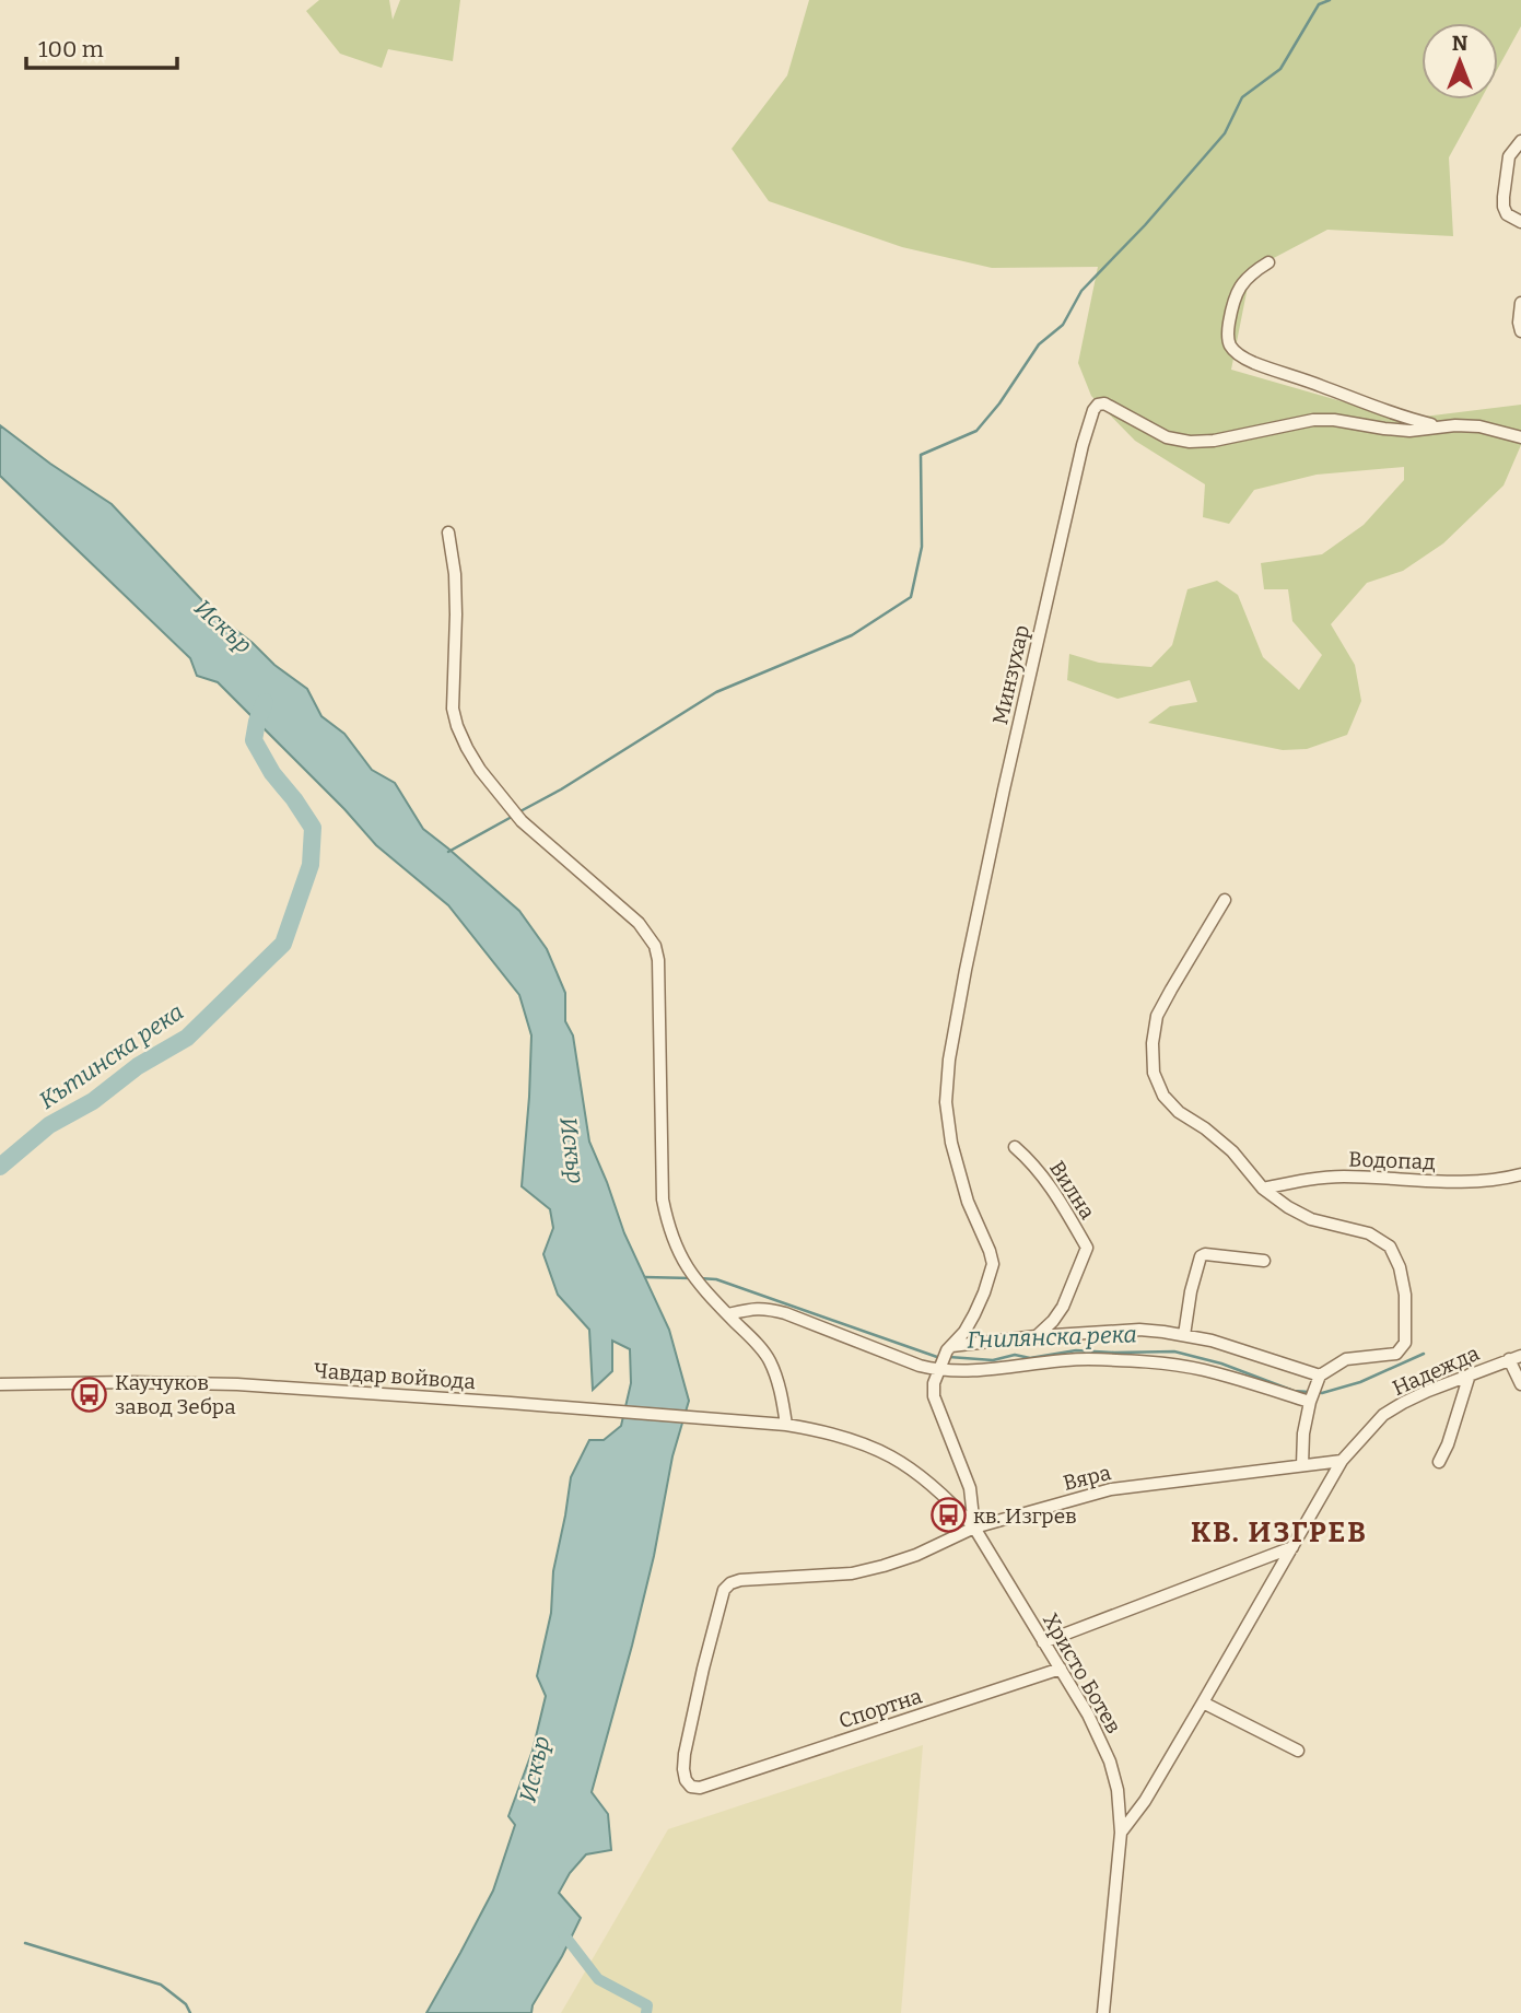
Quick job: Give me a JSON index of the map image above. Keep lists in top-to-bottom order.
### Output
{
  "streets": {
    "street": [
      "Минзухар",
      "Водопад",
      "Вилна",
      "Надежда",
      "Чавдар войвода",
      "Вяра",
      "Христо Ботев",
      "Спортна"
    ]
  },
  "crossings": [
    ["Минзухар", "Христо Ботев"],
    ["Надежда", "Вяра"],
    ["Надежда", "Христо Ботев"],
    ["Чавдар войвода", "Вяра"],
    ["Чавдар войвода", "Христо Ботев"],
    ["Вяра", "Христо Ботев"],
    ["Вяра", "Спортна"],
    ["Христо Ботев", "Спортна"]
  ],
  "districts": ["КВ. ИЗГРЕВ"],
  "water": ["Искър", "Кътинска река", "Гнилянска река"],
  "places": {
    "bus stop": ["Каучуков завод Зебра", "кв. Изгрев"]
  },
  "scale_bar": "100 m",
  "north": "top"
}
